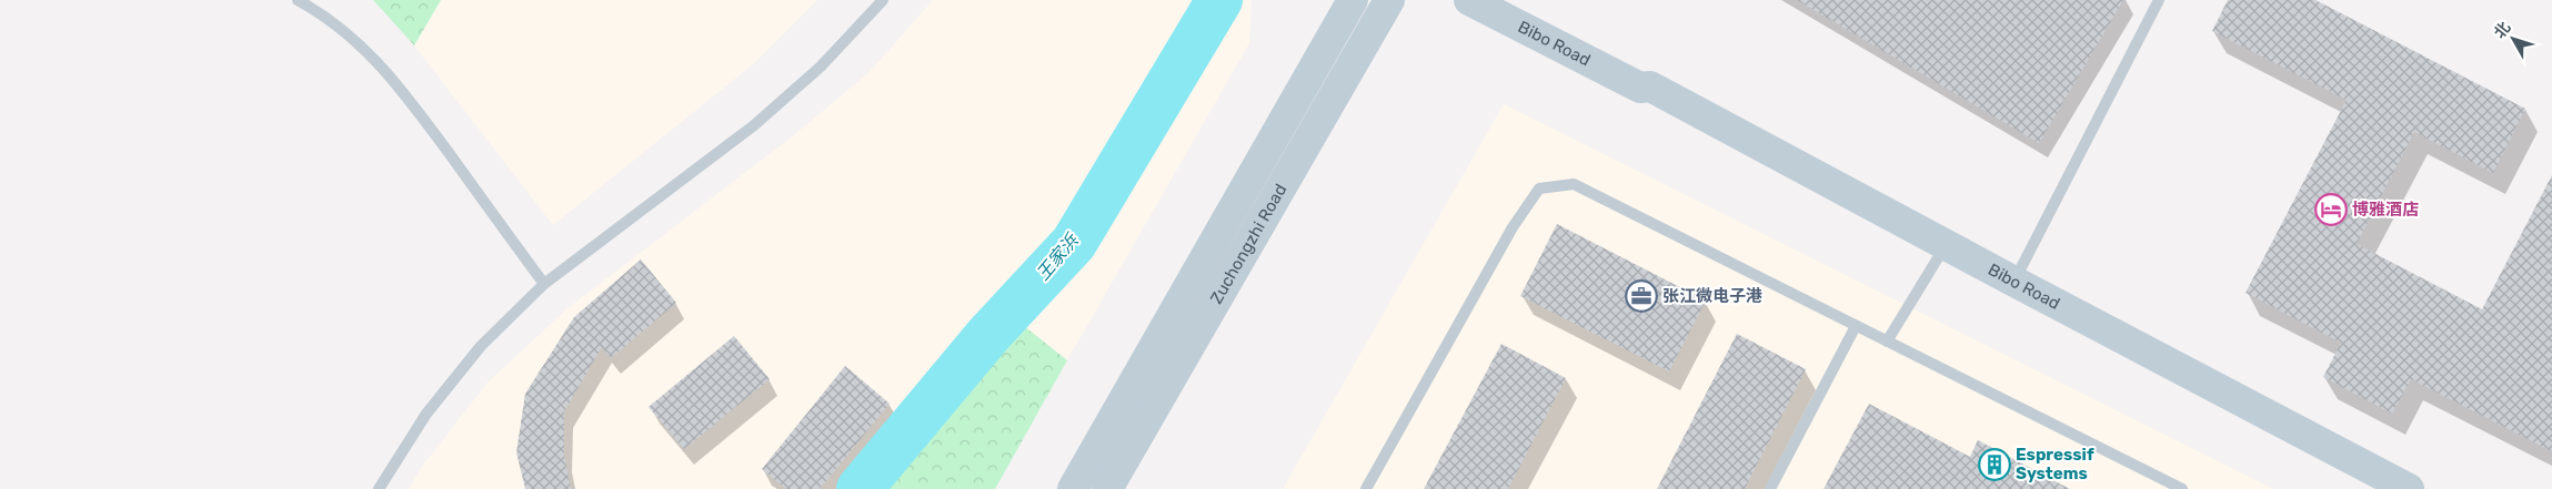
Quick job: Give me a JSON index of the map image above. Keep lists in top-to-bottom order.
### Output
{
  "streets": {
    "street": ["Bibo Road", "Zuchongzhi Road"]
  },
  "water": ["王家浜"],
  "places": {
    "hotel": ["博雅酒店"],
    "office": ["张江微电子港"],
    "building": ["Espressif Systems"]
  },
  "north": "top left"
}
